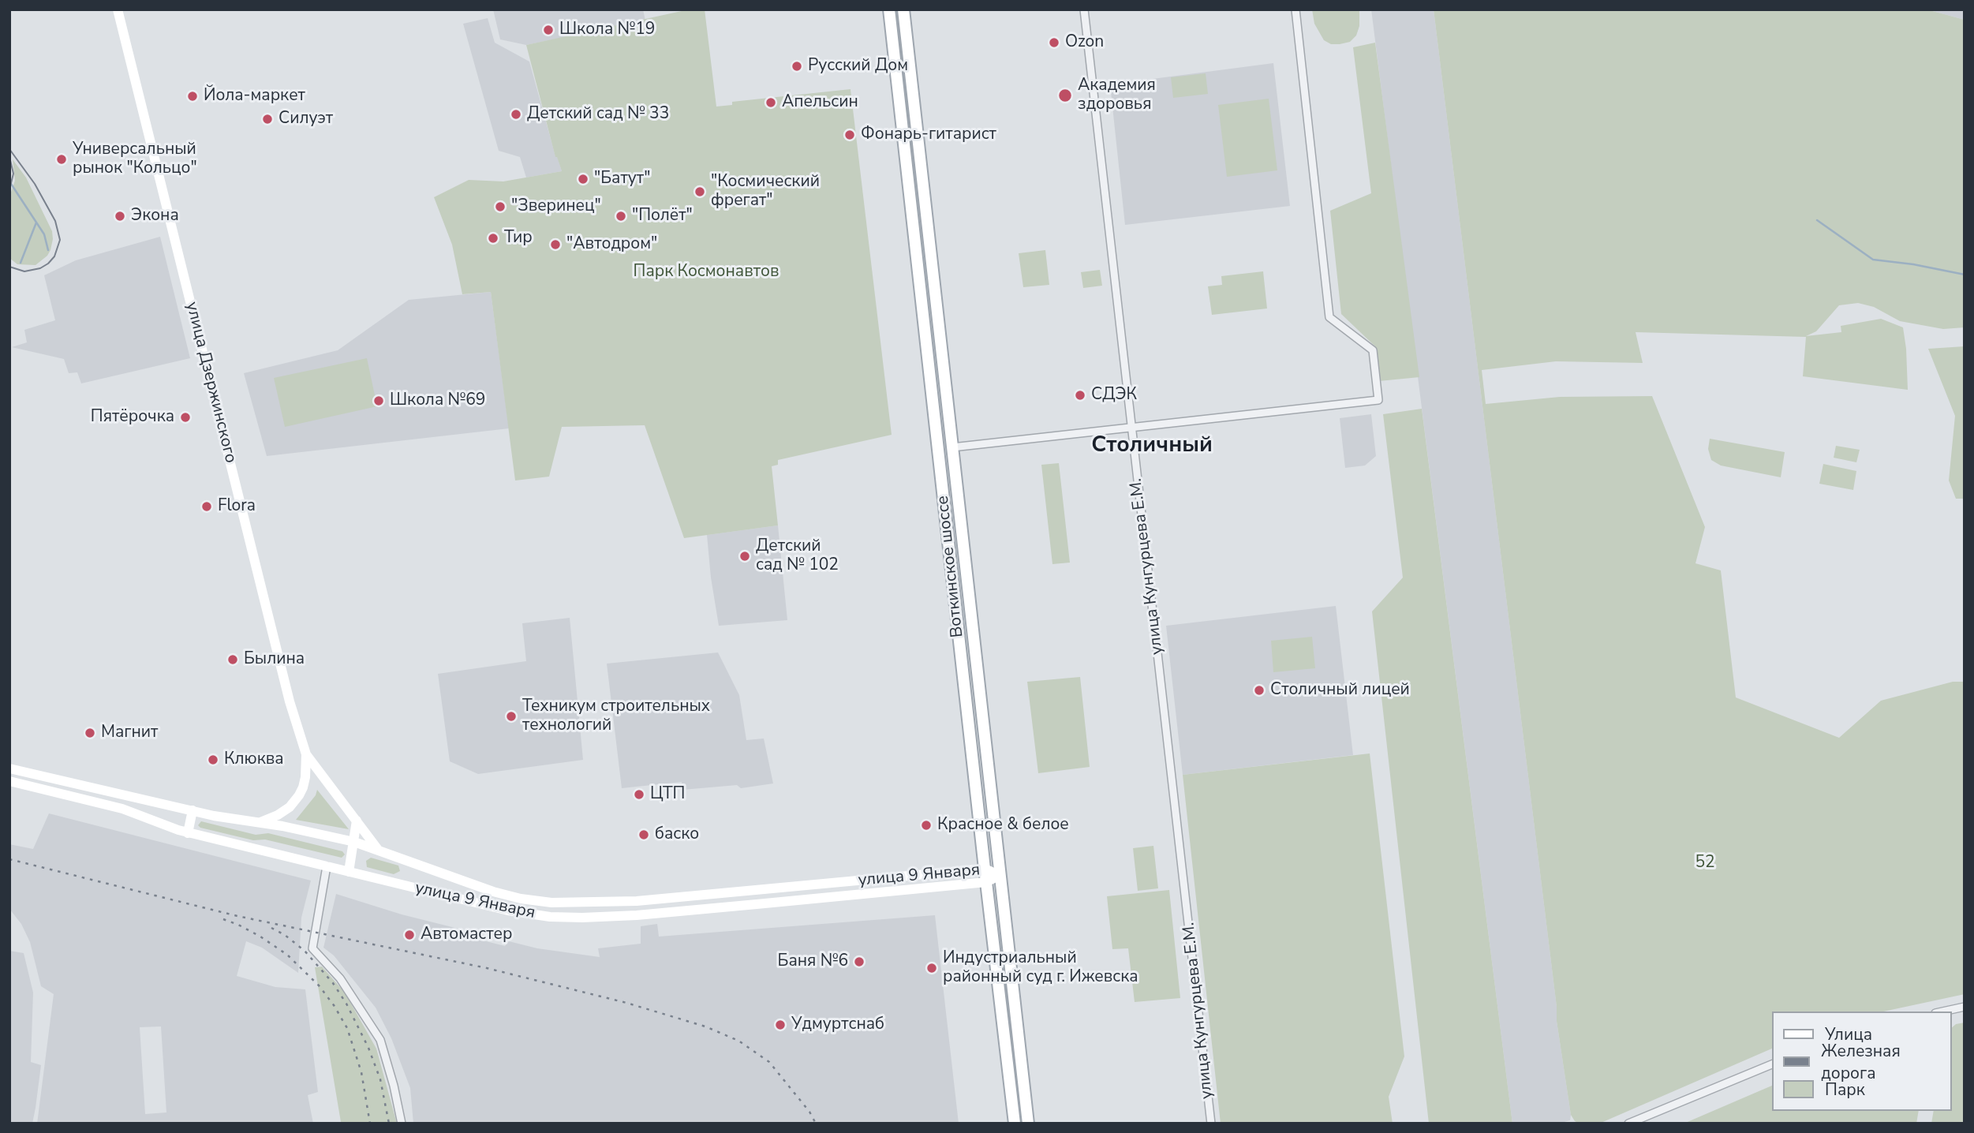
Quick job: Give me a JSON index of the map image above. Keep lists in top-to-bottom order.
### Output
{
  "streets": {
    "main road": ["улица Дзержинского", "Воткинское шоссе", "улица 9 Января"],
    "street": ["улица Кунгурцева Е.М."]
  },
  "crossings": [
    ["улица Дзержинского", "улица 9 Января"],
    ["Воткинское шоссе", "улица 9 Января"]
  ],
  "districts": ["Столичный"],
  "parks": ["Парк Космонавтов", "52"],
  "places": [
    "Школа №19",
    "Ozon",
    "Русский Дом",
    "Академия здоровья",
    "Йола-маркет",
    "Апельсин",
    "Детский сад № 33",
    "Силуэт",
    "Фонарь-гитарист",
    "Универсальный рынок \"Кольцо\"",
    "\"Батут\"",
    "\"Космический фрегат\"",
    "\"Зверинец\"",
    "Экона",
    "\"Полёт\"",
    "Тир",
    "\"Автодром\"",
    "СДЭК",
    "Школа №69",
    "Пятёрочка",
    "Flora",
    "Детский сад № 102",
    "Былина",
    "Столичный лицей",
    "Техникум строительных технологий",
    "Магнит",
    "Клюква",
    "ЦТП",
    "Красное & белое",
    "баско",
    "Автомастер",
    "Баня №6",
    "Индустриальный районный суд г. Ижевска",
    "Удмуртснаб"
  ],
  "legend": ["Улица", "Железная дорога", "Парк"]
}
